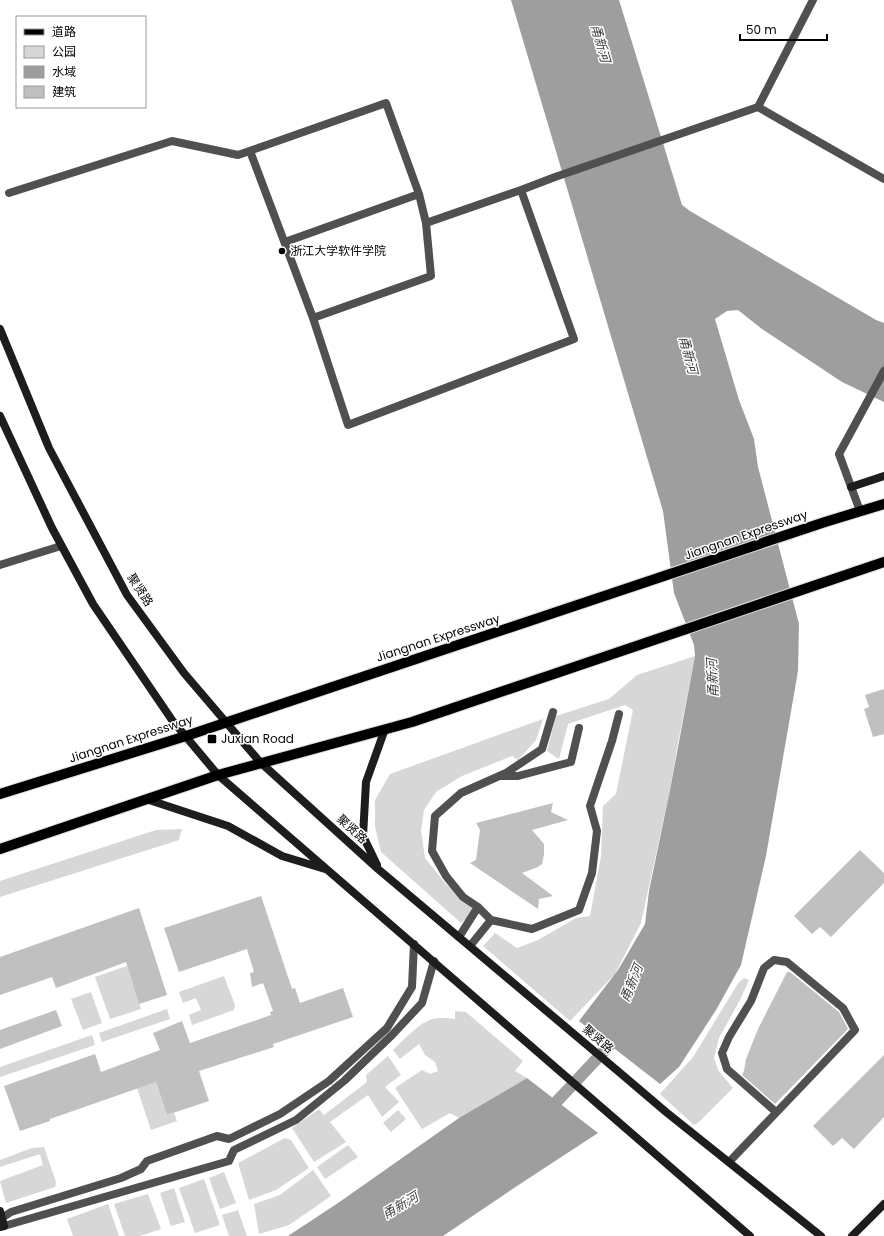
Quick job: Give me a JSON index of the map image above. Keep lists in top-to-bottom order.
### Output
{
  "streets": {
    "main road": ["Jiangnan Expressway", "聚贤路"]
  },
  "crossings": [
    ["Jiangnan Expressway", "聚贤路"]
  ],
  "water": ["甬新河"],
  "places": {
    "other": ["浙江大学软件学院"],
    "transit": ["Juxian Road"]
  },
  "legend": [
    "道路",
    "公园",
    "水域",
    "建筑"
  ],
  "scale_bar": "50 m"
}
